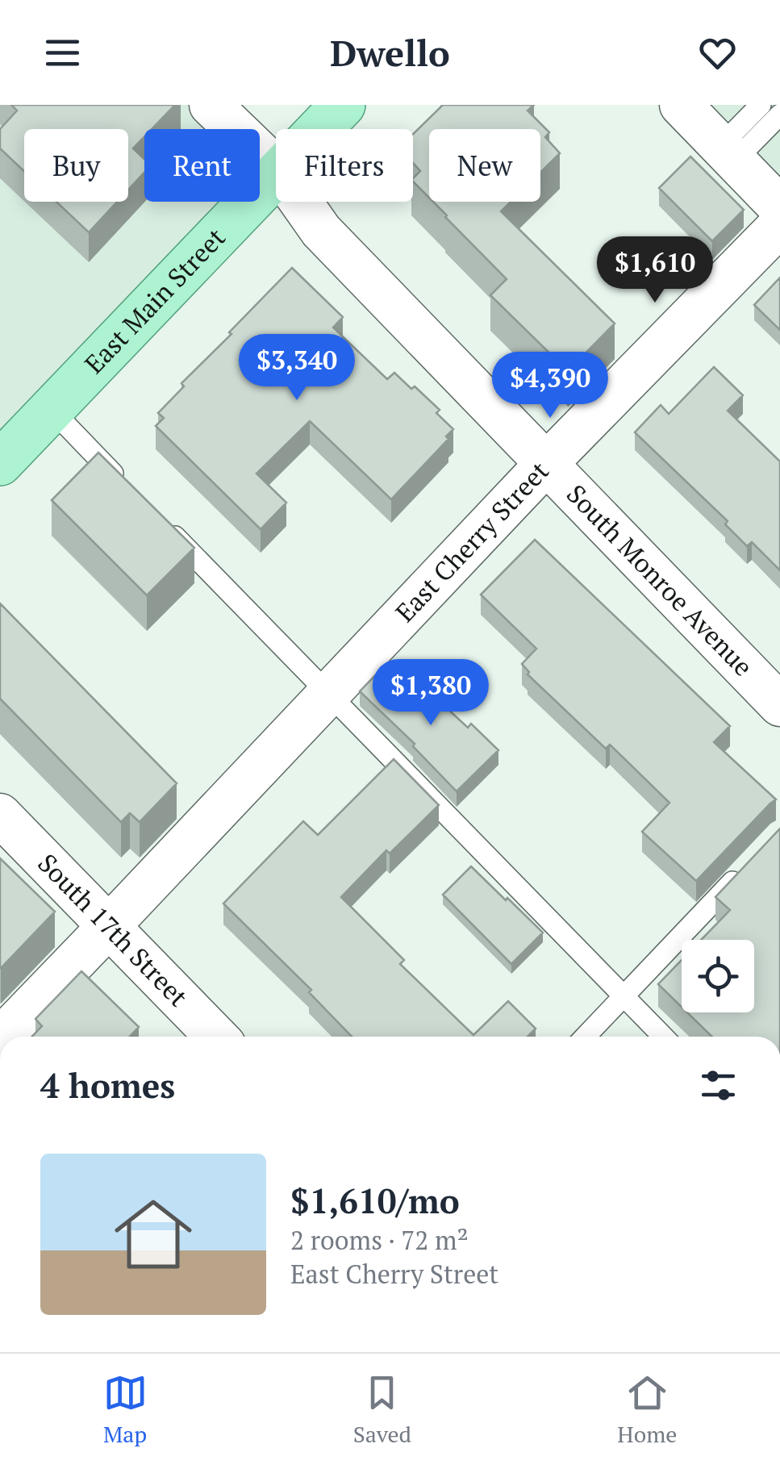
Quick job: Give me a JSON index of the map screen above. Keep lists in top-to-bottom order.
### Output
{
  "streets": {
    "main road": ["East Main Street"],
    "street": ["East Cherry Street", "South Monroe Avenue", "South 17th Street"]
  },
  "crossings": [
    ["East Cherry Street", "South Monroe Avenue"],
    ["East Cherry Street", "South 17th Street"]
  ],
  "page": {
    "header": "Dwello",
    "chip": [
      "Buy",
      "Rent",
      "Filters",
      "New"
    ],
    "price": [
      "$1,610",
      "$3,340",
      "$4,390",
      "$1,380"
    ],
    "heading": "4 homes",
    "list": [
      {
        "name": "$1,610/mo",
        "note": "2 rooms · 72 m² · East Cherry Street"
      }
    ],
    "tabs": ["Map", "Saved", "Home"]
  }
}
